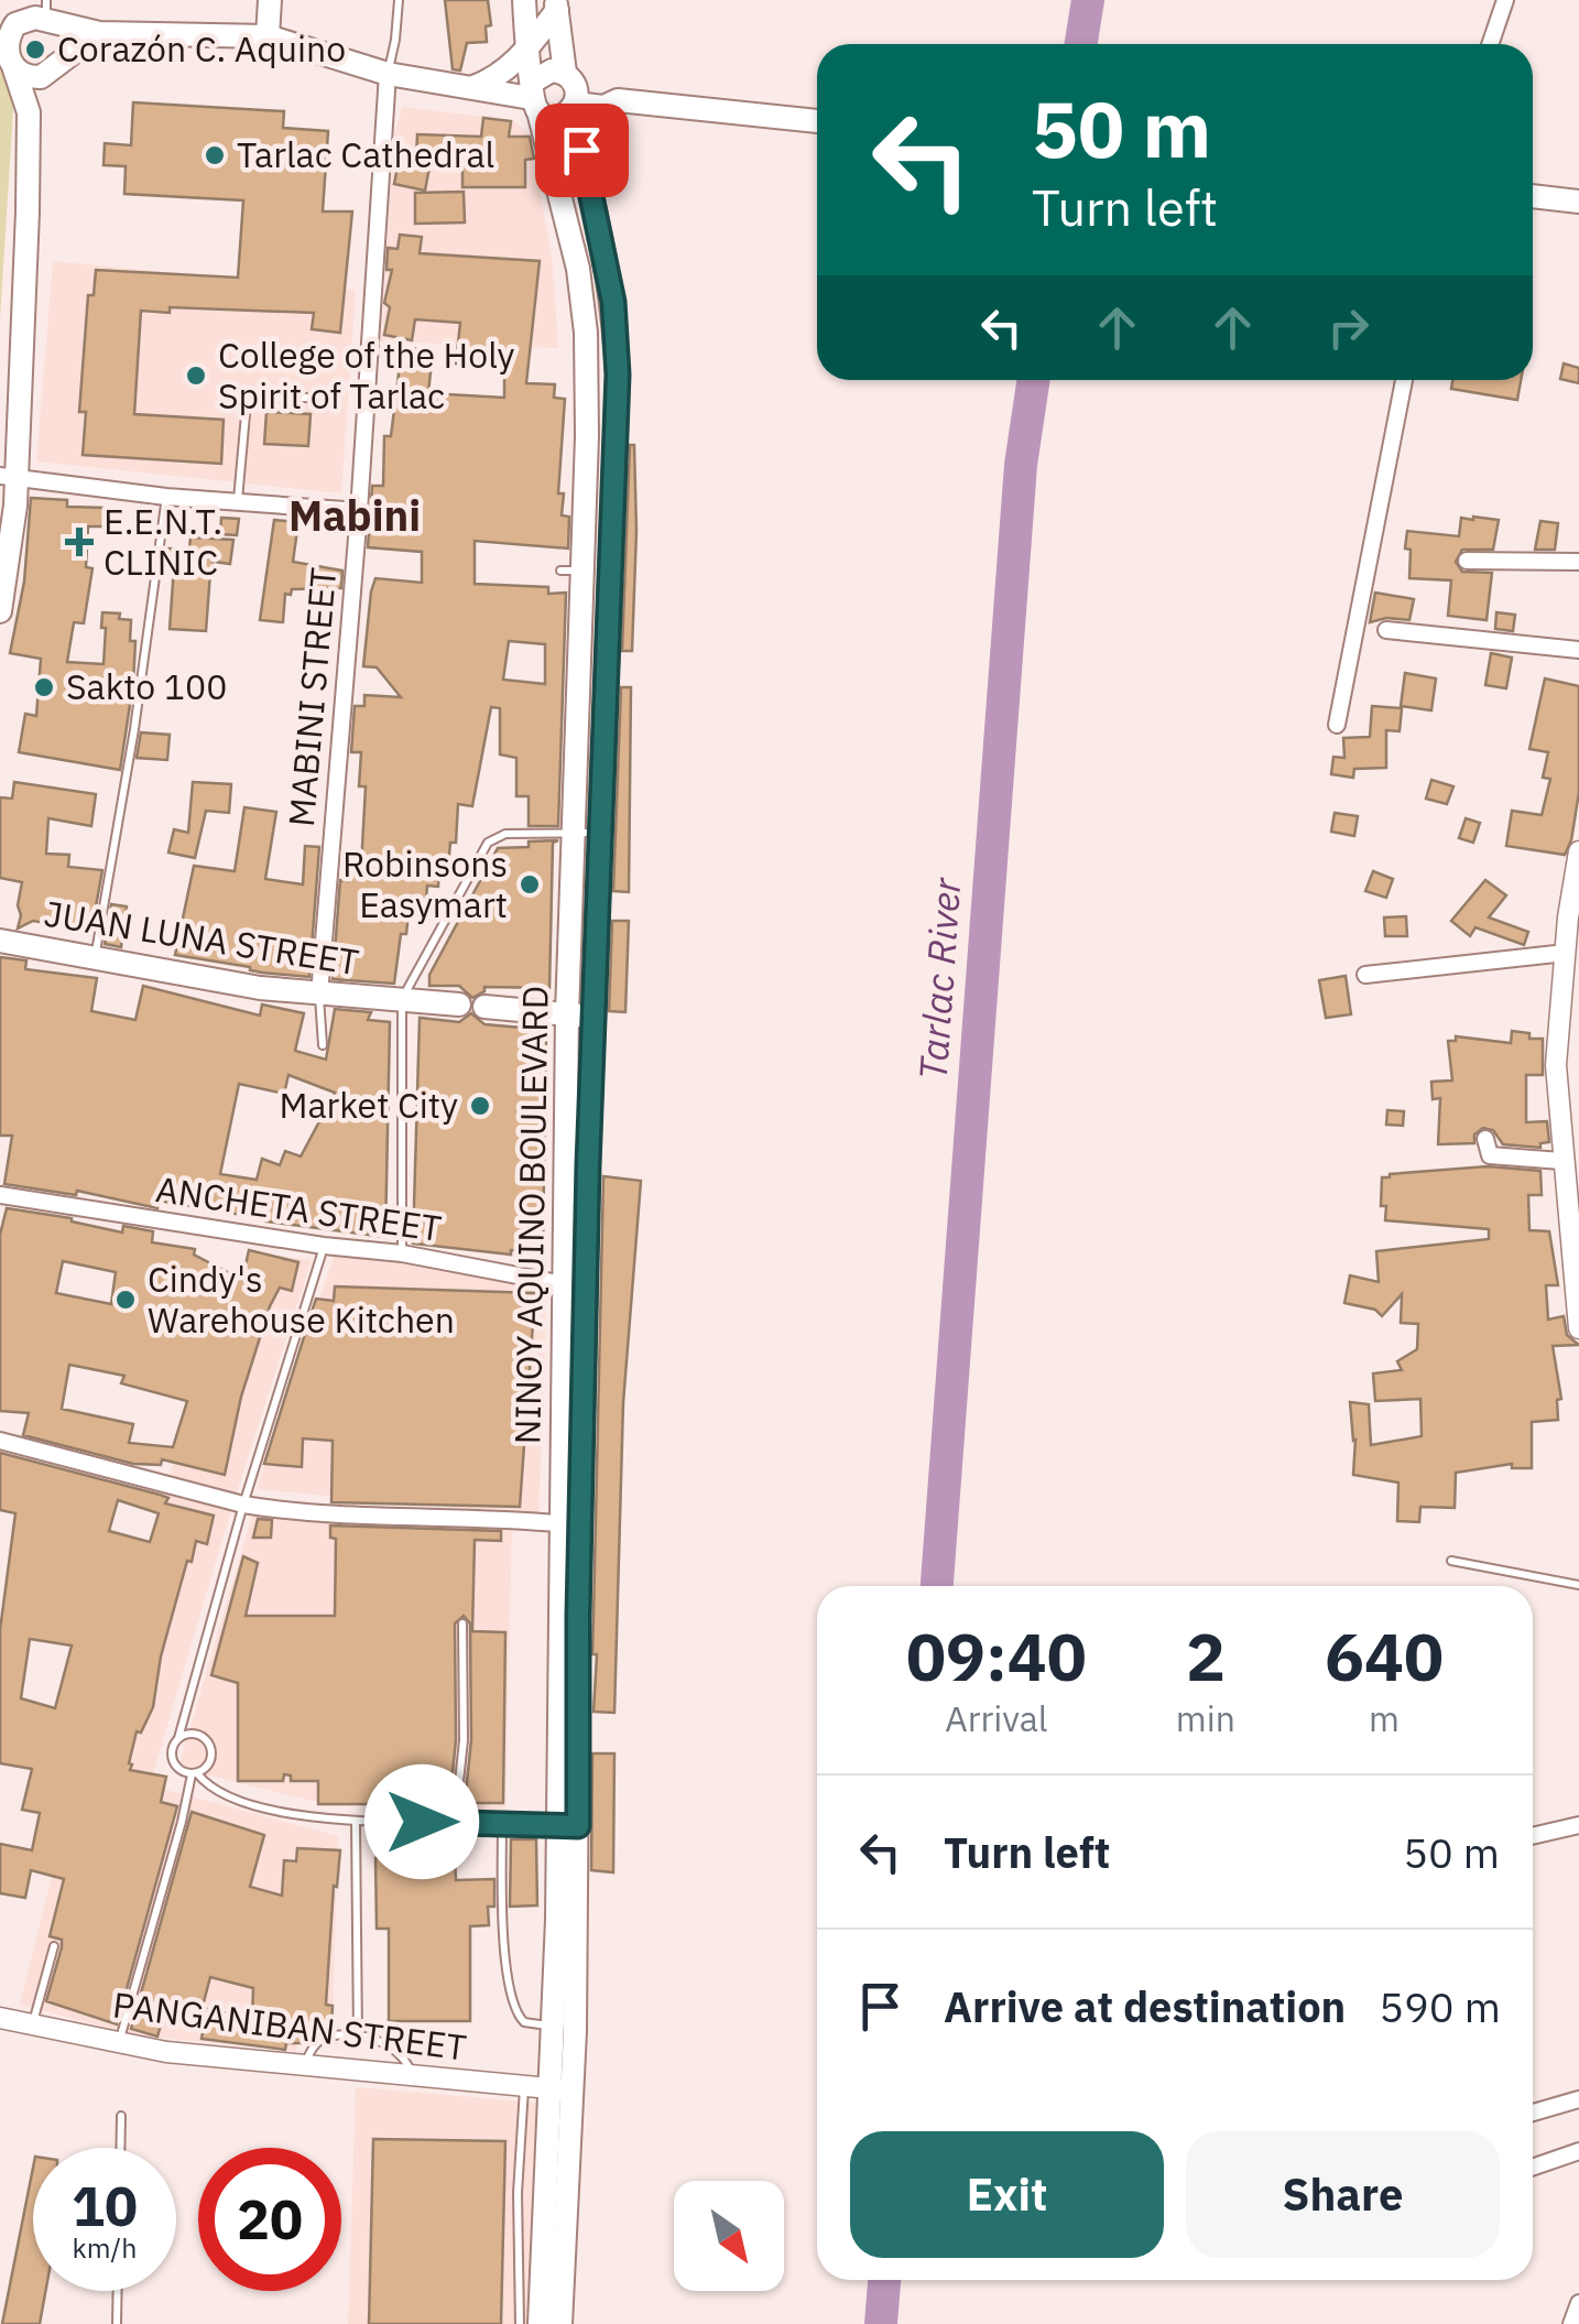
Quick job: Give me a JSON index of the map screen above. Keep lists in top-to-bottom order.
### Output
{
  "streets": {
    "main road": ["JUAN LUNA STREET", "NINOY AQUINO BOULEVARD"],
    "street": ["MABINI STREET", "ANCHETA STREET", "PANGANIBAN STREET"]
  },
  "crossings": [
    ["MABINI STREET", "JUAN LUNA STREET"],
    ["ANCHETA STREET", "NINOY AQUINO BOULEVARD"],
    ["NINOY AQUINO BOULEVARD", "PANGANIBAN STREET"]
  ],
  "districts": ["Mabini"],
  "water": ["Tarlac River"],
  "places": {
    "other": [
      "Corazón C. Aquino",
      "Tarlac Cathedral",
      "College of the Holy Spirit of Tarlac",
      "Sakto 100",
      "Robinsons Easymart",
      "Market City",
      "Cindy's Warehouse Kitchen"
    ],
    "health": ["E.E.N.T. CLINIC"]
  },
  "north": "bottom right",
  "page": {
    "turn": ["50 m", "Turn left"],
    "eta": [
      "09:40",
      "Arrival",
      "2",
      "min",
      "640",
      "m"
    ],
    "list": [
      {
        "name": "Turn left",
        "value": "50 m"
      },
      {
        "name": "Arrive at destination",
        "value": "590 m"
      }
    ],
    "buttons": ["Exit", "Share"],
    "speed": "10 km/h",
    "limit": "20"
  }
}
